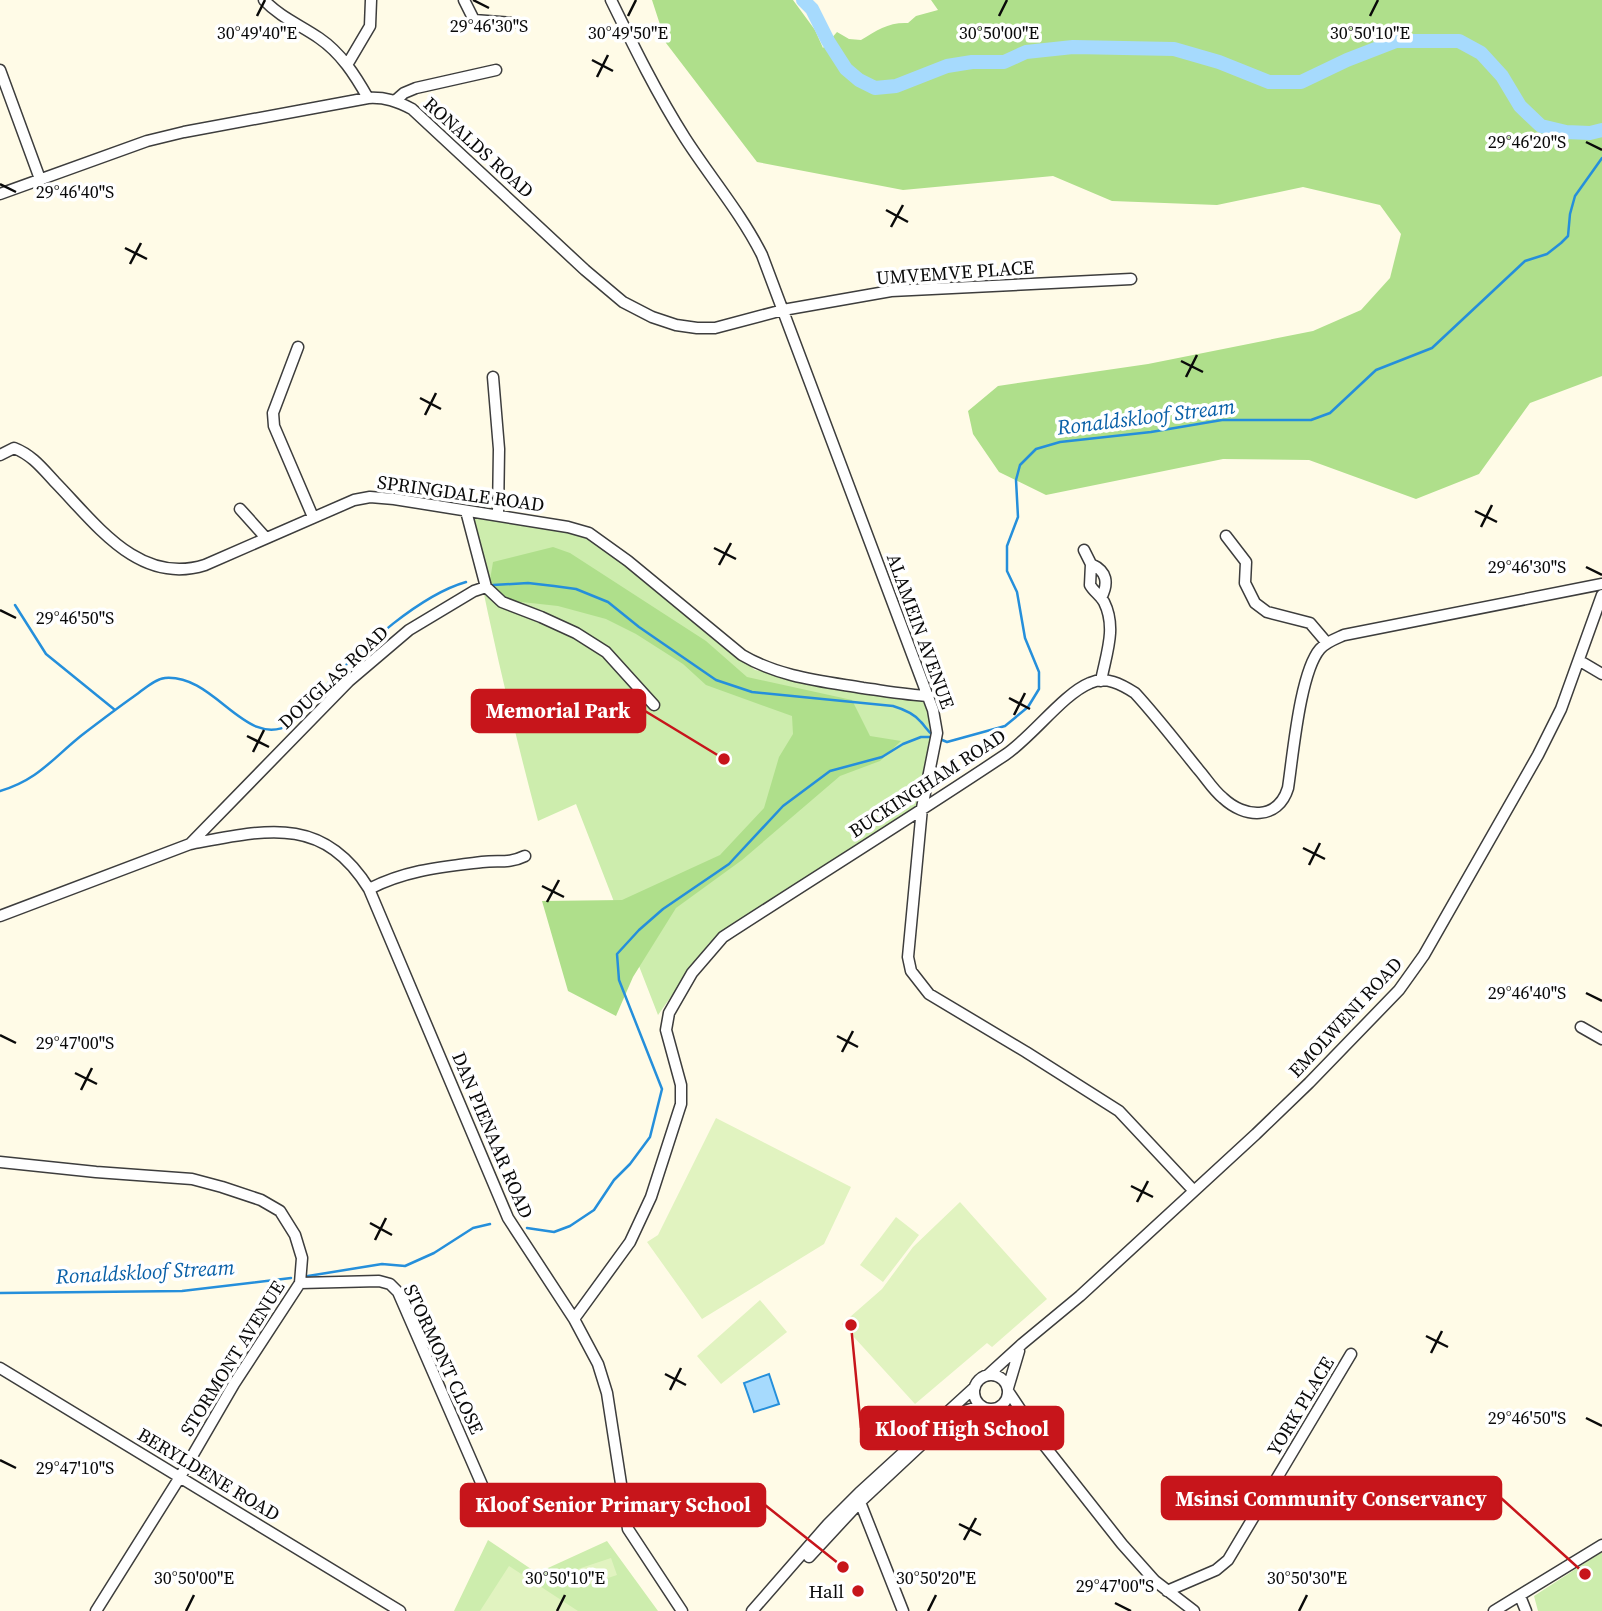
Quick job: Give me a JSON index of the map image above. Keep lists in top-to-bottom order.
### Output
{
  "streets": {
    "street": [
      "RONALDS ROAD",
      "UMVEMVE PLACE",
      "SPRINGDALE ROAD",
      "ALAMEIN AVENUE",
      "DOUGLAS ROAD",
      "BUCKINGHAM ROAD",
      "EMOLWENI ROAD",
      "DAN PIENAAR ROAD",
      "STORMONT AVENUE",
      "STORMONT CLOSE",
      "YORK PLACE",
      "BERYLDENE ROAD"
    ]
  },
  "crossings": [
    ["RONALDS ROAD", "UMVEMVE PLACE"],
    ["RONALDS ROAD", "ALAMEIN AVENUE"],
    ["UMVEMVE PLACE", "ALAMEIN AVENUE"],
    ["SPRINGDALE ROAD", "ALAMEIN AVENUE"],
    ["ALAMEIN AVENUE", "BUCKINGHAM ROAD"],
    ["ALAMEIN AVENUE", "EMOLWENI ROAD"],
    ["DOUGLAS ROAD", "DAN PIENAAR ROAD"],
    ["BUCKINGHAM ROAD", "DAN PIENAAR ROAD"],
    ["STORMONT AVENUE", "STORMONT CLOSE"],
    ["STORMONT AVENUE", "BERYLDENE ROAD"]
  ],
  "water": ["Ronaldskloof Stream"],
  "places": [
    "Memorial Park",
    "Kloof High School",
    "Kloof Senior Primary School",
    "Msinsi Community Conservancy",
    "Hall"
  ],
  "coordinates": [
    "29°46'30\"S",
    "30°49'40\"E",
    "30°49'50\"E",
    "30°50'00\"E",
    "30°50'10\"E",
    "29°46'20\"S",
    "29°46'40\"S",
    "29°46'50\"S",
    "29°47'00\"S",
    "29°47'10\"S",
    "30°50'20\"E",
    "30°50'30\"E"
  ]
}
